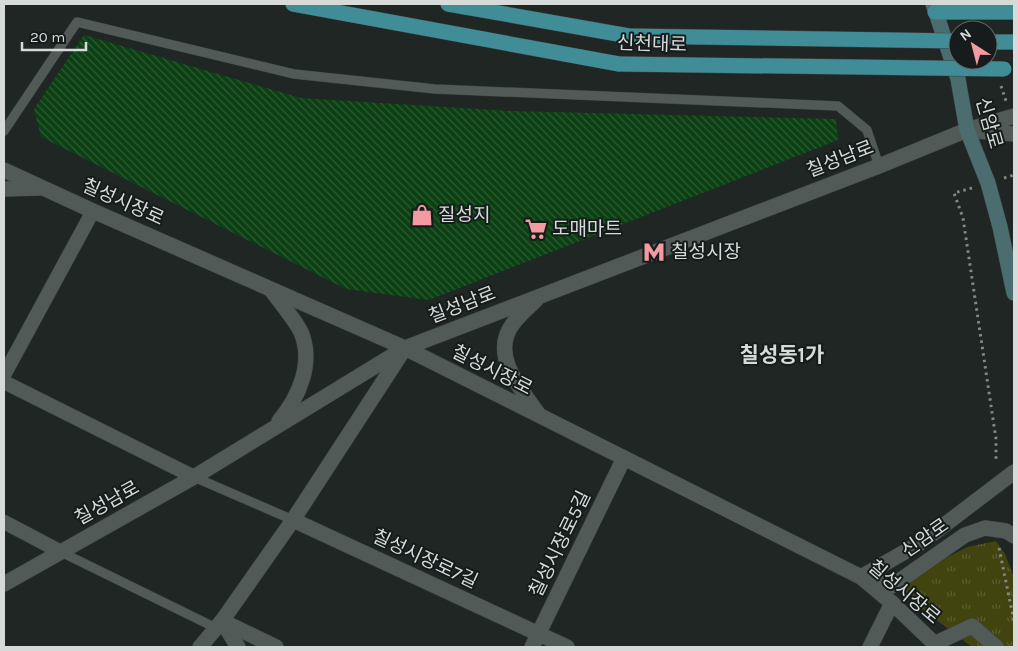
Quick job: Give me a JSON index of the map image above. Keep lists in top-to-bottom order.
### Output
{
  "streets": {
    "highway": ["신천대로"],
    "main road": ["신암로"],
    "street": [
      "칠성남로",
      "칠성시장로",
      "칠성시장로5길",
      "칠성시장로7길"
    ]
  },
  "crossings": [
    ["신암로", "칠성남로"],
    ["신암로", "칠성시장로"],
    ["칠성남로", "칠성시장로"],
    ["칠성시장로", "칠성시장로5길"],
    ["칠성시장로5길", "칠성시장로7길"]
  ],
  "districts": ["칠성동1가"],
  "places": {
    "shop": ["질성지"],
    "supermarket": ["도매마트"],
    "metro station": ["칠성시장"]
  },
  "scale_bar": "20 m",
  "north": "top left"
}
